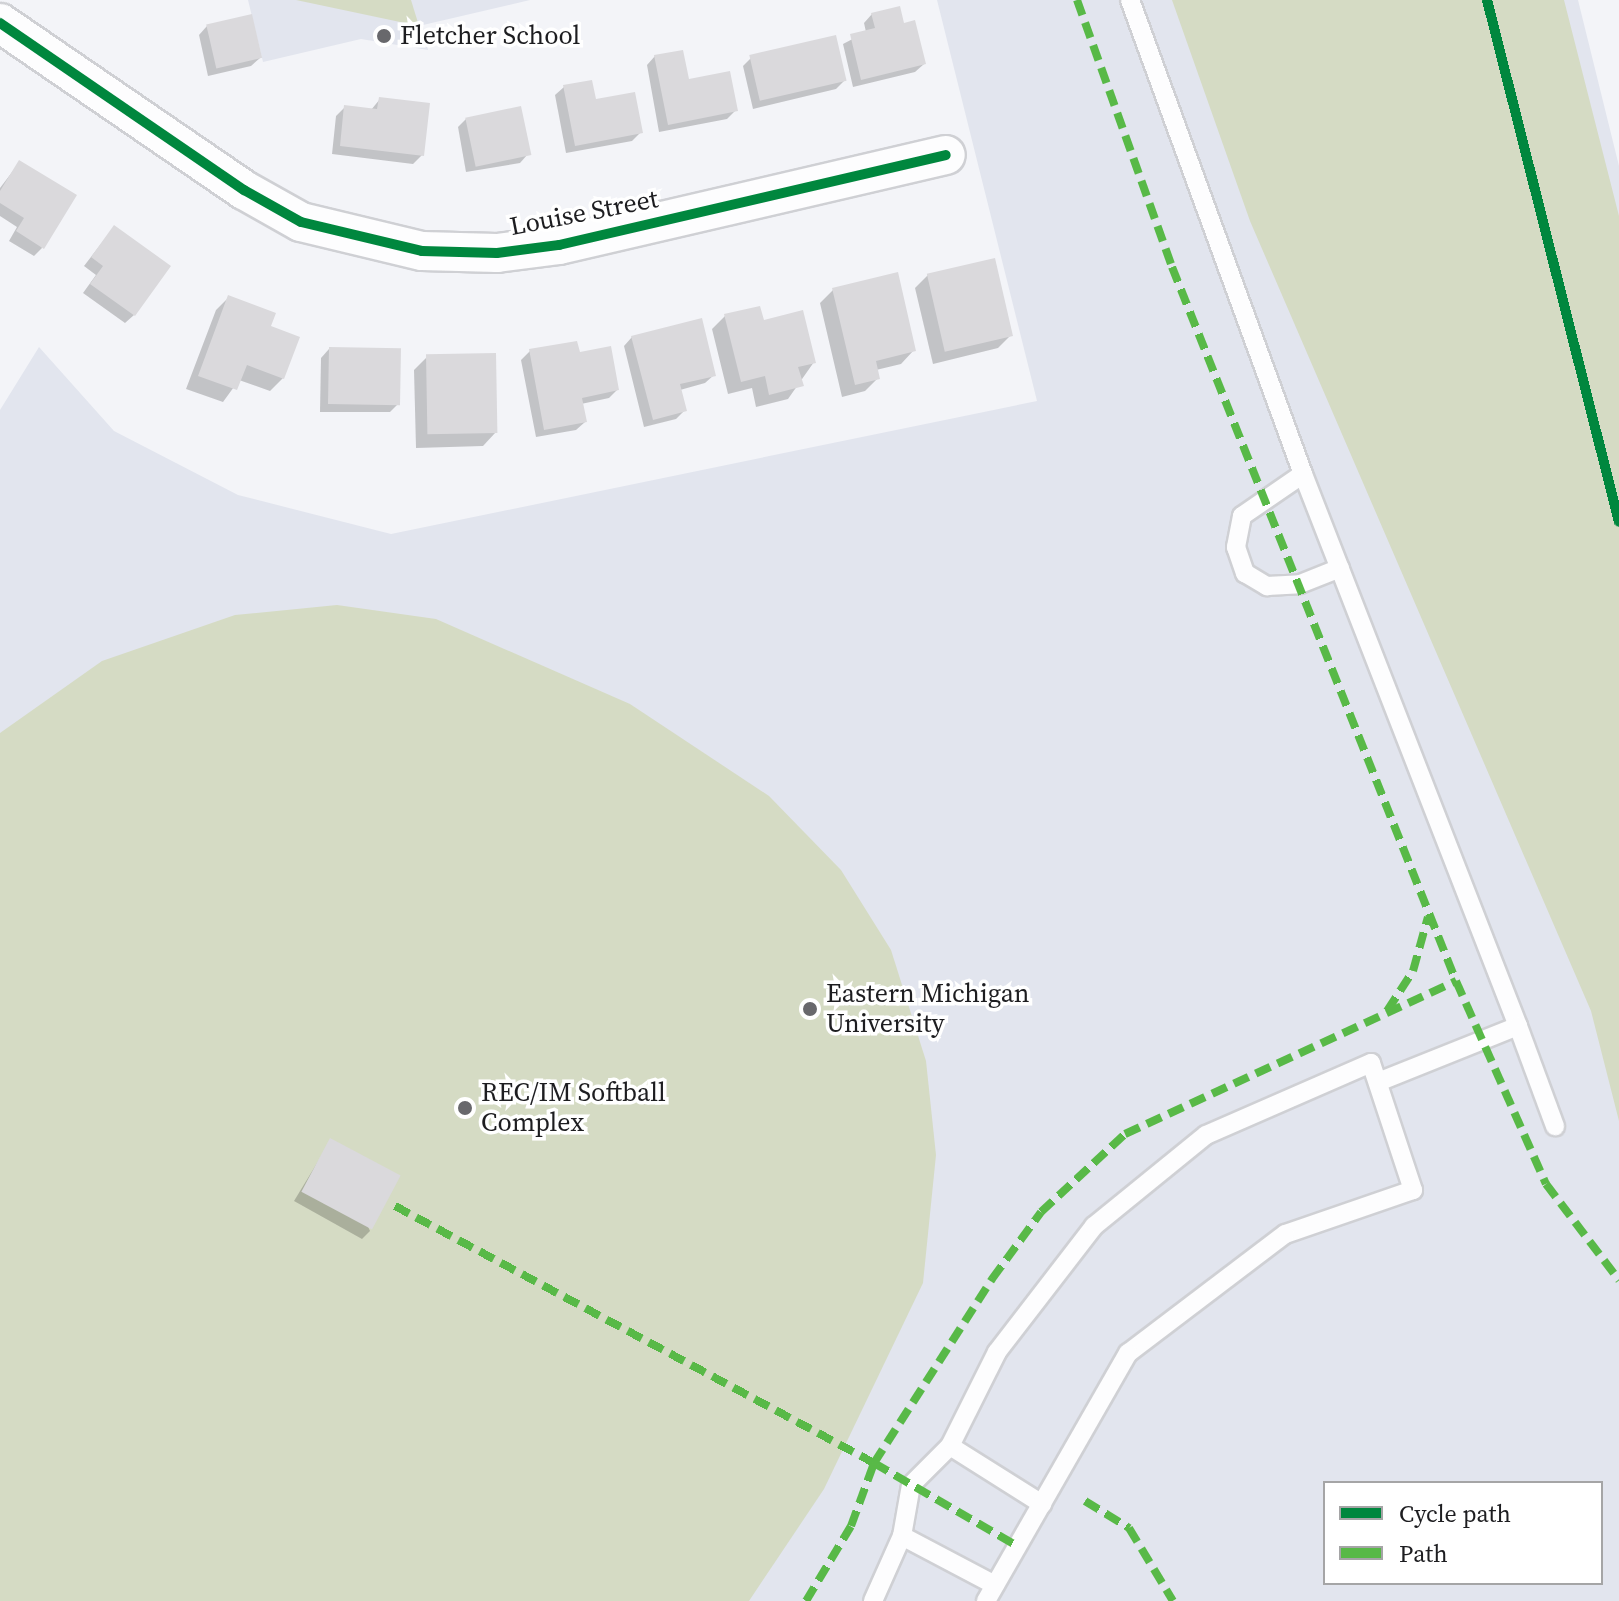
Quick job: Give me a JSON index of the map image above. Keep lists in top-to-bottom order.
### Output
{
  "streets": {
    "street": ["Louise Street"]
  },
  "places": ["Fletcher School", "Eastern Michigan University", "REC/IM Softball Complex"],
  "legend": ["Cycle path", "Path"]
}
